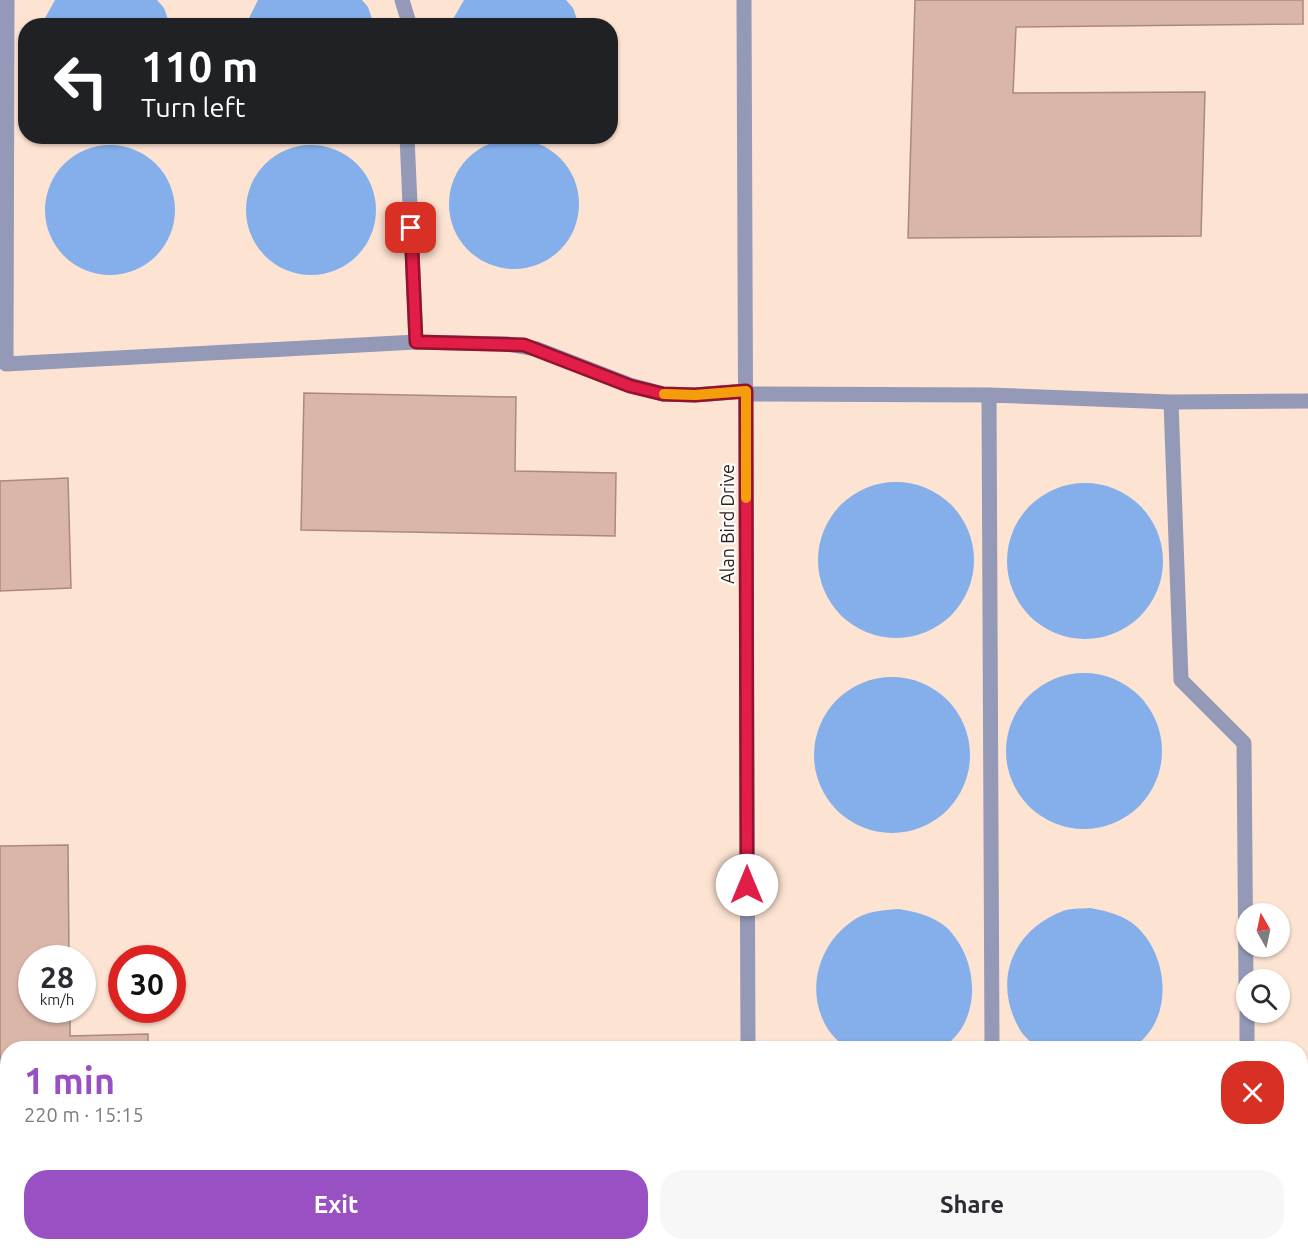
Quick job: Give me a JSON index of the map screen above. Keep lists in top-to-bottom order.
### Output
{
  "streets": {
    "street": ["Alan Bird Drive"]
  },
  "north": "top",
  "page": {
    "turn": ["110 m", "Turn left"],
    "speed": "28 km/h",
    "limit": "30",
    "heading": ["1 min", "220 m · 15:15"],
    "buttons": ["Exit", "Share"]
  }
}
